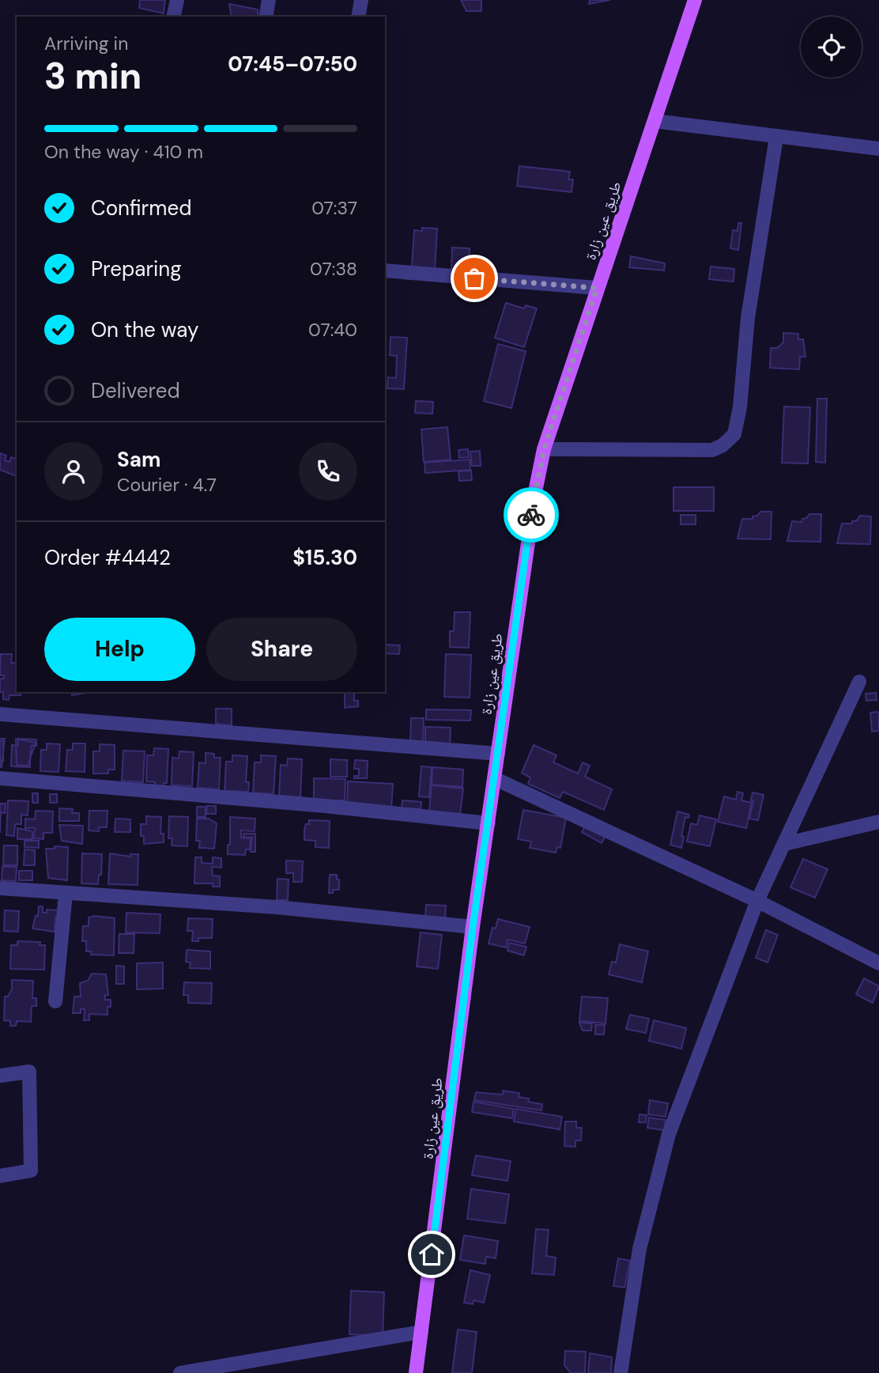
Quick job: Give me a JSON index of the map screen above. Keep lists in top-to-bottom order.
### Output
{
  "streets": {
    "main road": ["طريق عين زارة"]
  },
  "page": {
    "heading": ["3 min", "Arriving in", "07:45–07:50"],
    "panel": [
      "Sam",
      "Courier · 4.7",
      "Order #4442",
      "$15.30"
    ],
    "bar": "On the way · 410 m",
    "list": [
      ["Confirmed", "07:37"],
      ["Preparing", "07:38"],
      ["On the way", "07:40"],
      "Delivered"
    ],
    "buttons": ["Help", "Share"]
  }
}
